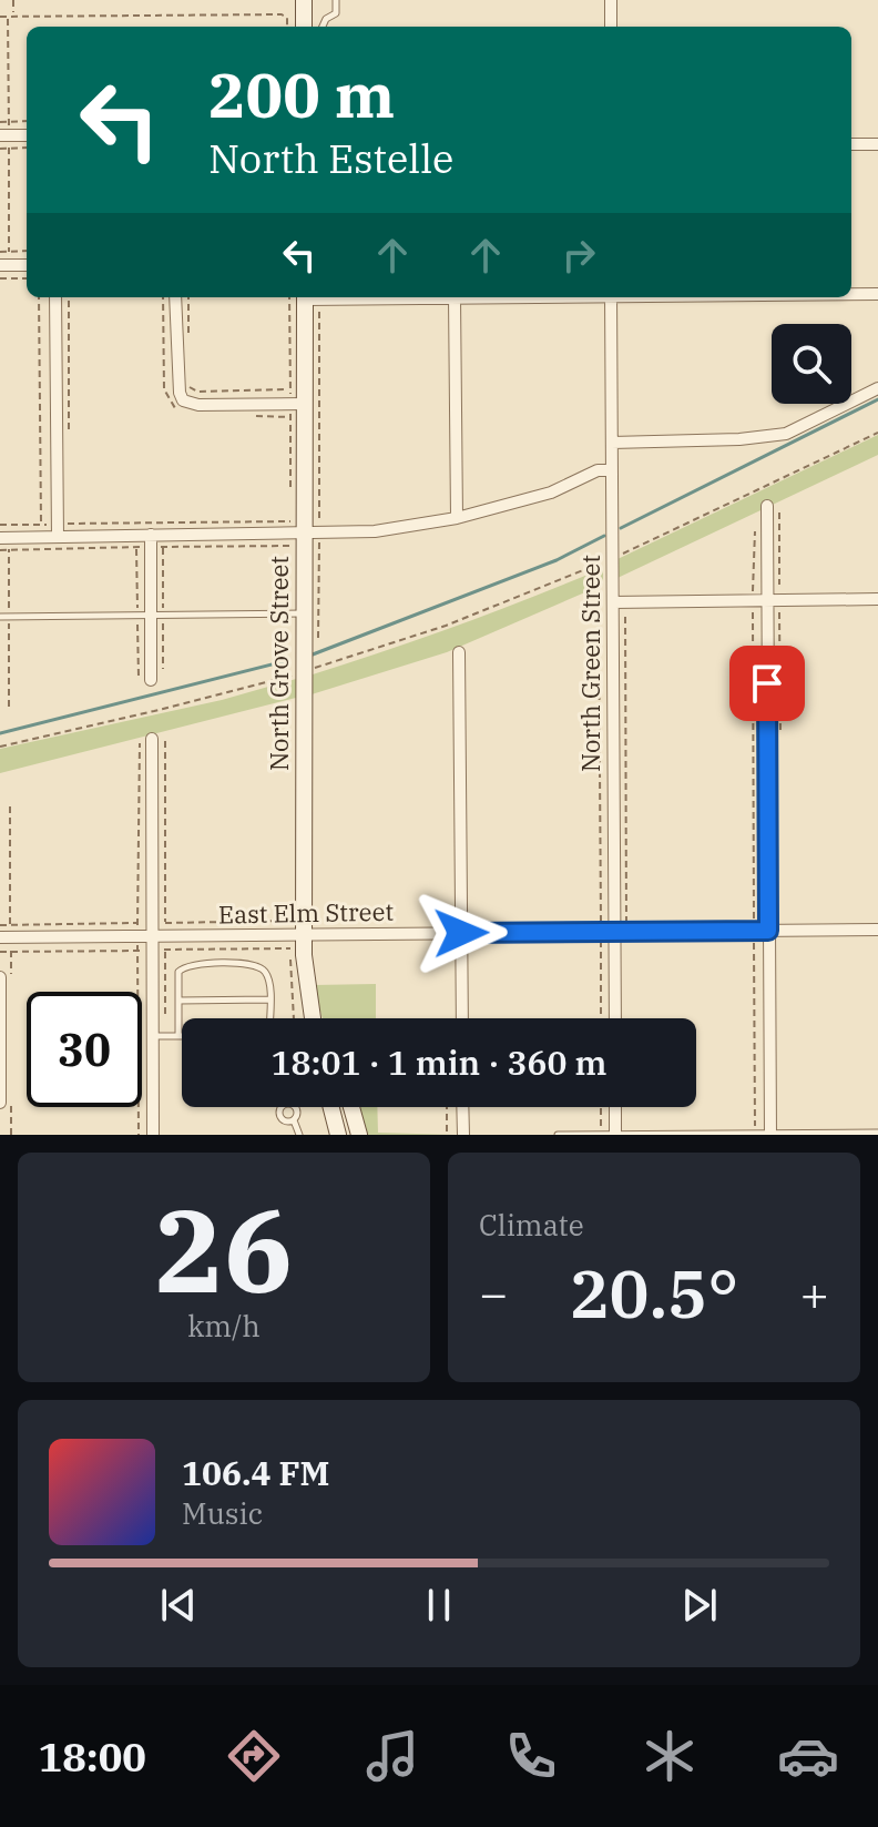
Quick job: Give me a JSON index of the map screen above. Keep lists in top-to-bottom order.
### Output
{
  "streets": {
    "street": ["North Grove Street", "North Green Street", "East Elm Street"]
  },
  "crossings": [
    ["North Grove Street", "East Elm Street"],
    ["North Green Street", "East Elm Street"]
  ],
  "page": {
    "turn": ["200 m", "North Estelle"],
    "limit": "30",
    "trip": "18:01 · 1 min · 360 m",
    "tile": [
      ["26", "km/h"],
      "Climate"
    ],
    "heat": ["−", "20.5°", "+"],
    "song": ["106.4 FM", "Music"],
    "tabs": "18:00"
  }
}
